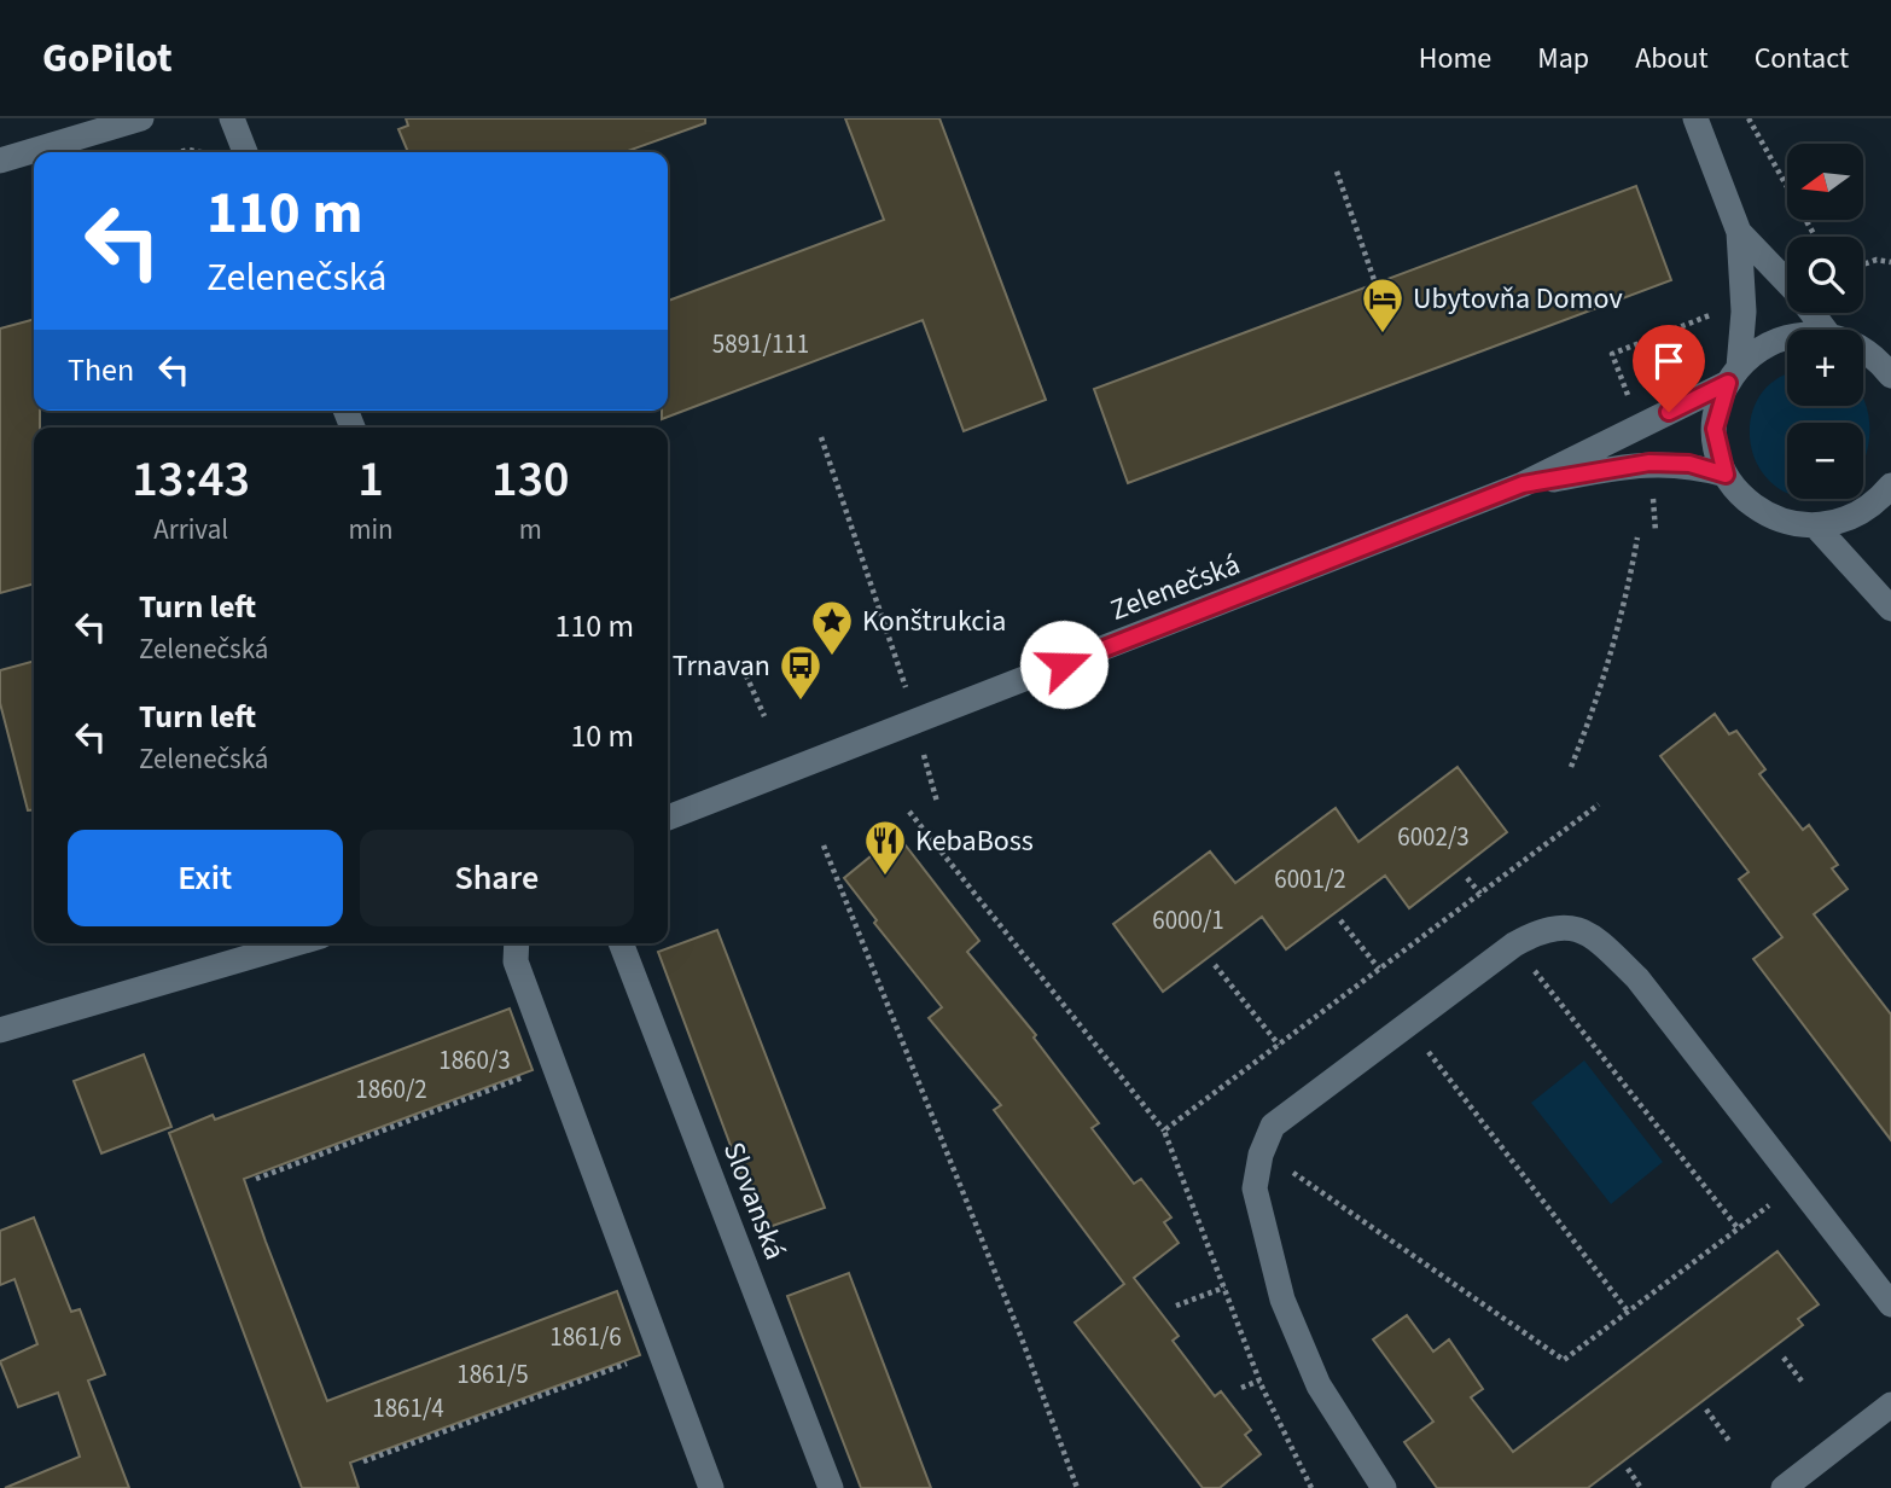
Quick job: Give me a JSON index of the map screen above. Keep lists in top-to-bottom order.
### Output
{
  "streets": {
    "street": ["Zelenečská", "Slovanská"]
  },
  "places": {
    "hotel": ["Ubytovňa Domov"],
    "place": ["Konštrukcia"],
    "bus stop": ["Trnavan"],
    "restaurant": ["KebaBoss"]
  },
  "house_numbers": [
    "5891/111",
    "6002/3",
    "6001/2",
    "6000/1",
    "1860/3",
    "1860/2",
    "1861/6",
    "1861/5",
    "1861/4"
  ],
  "north": "left",
  "page": {
    "header": "GoPilot",
    "nav": [
      "Home",
      "Map",
      "About",
      "Contact"
    ],
    "map_buttons": ["+", "−"],
    "turn": ["110 m", "Zelenečská"],
    "then": "Then",
    "eta": [
      "13:43",
      "Arrival",
      "1",
      "min",
      "130",
      "m"
    ],
    "list": [
      {
        "name": "Turn left",
        "note": "Zelenečská",
        "value": "110 m"
      },
      {
        "name": "Turn left",
        "note": "Zelenečská",
        "value": "10 m"
      }
    ],
    "buttons": ["Exit", "Share"]
  }
}
